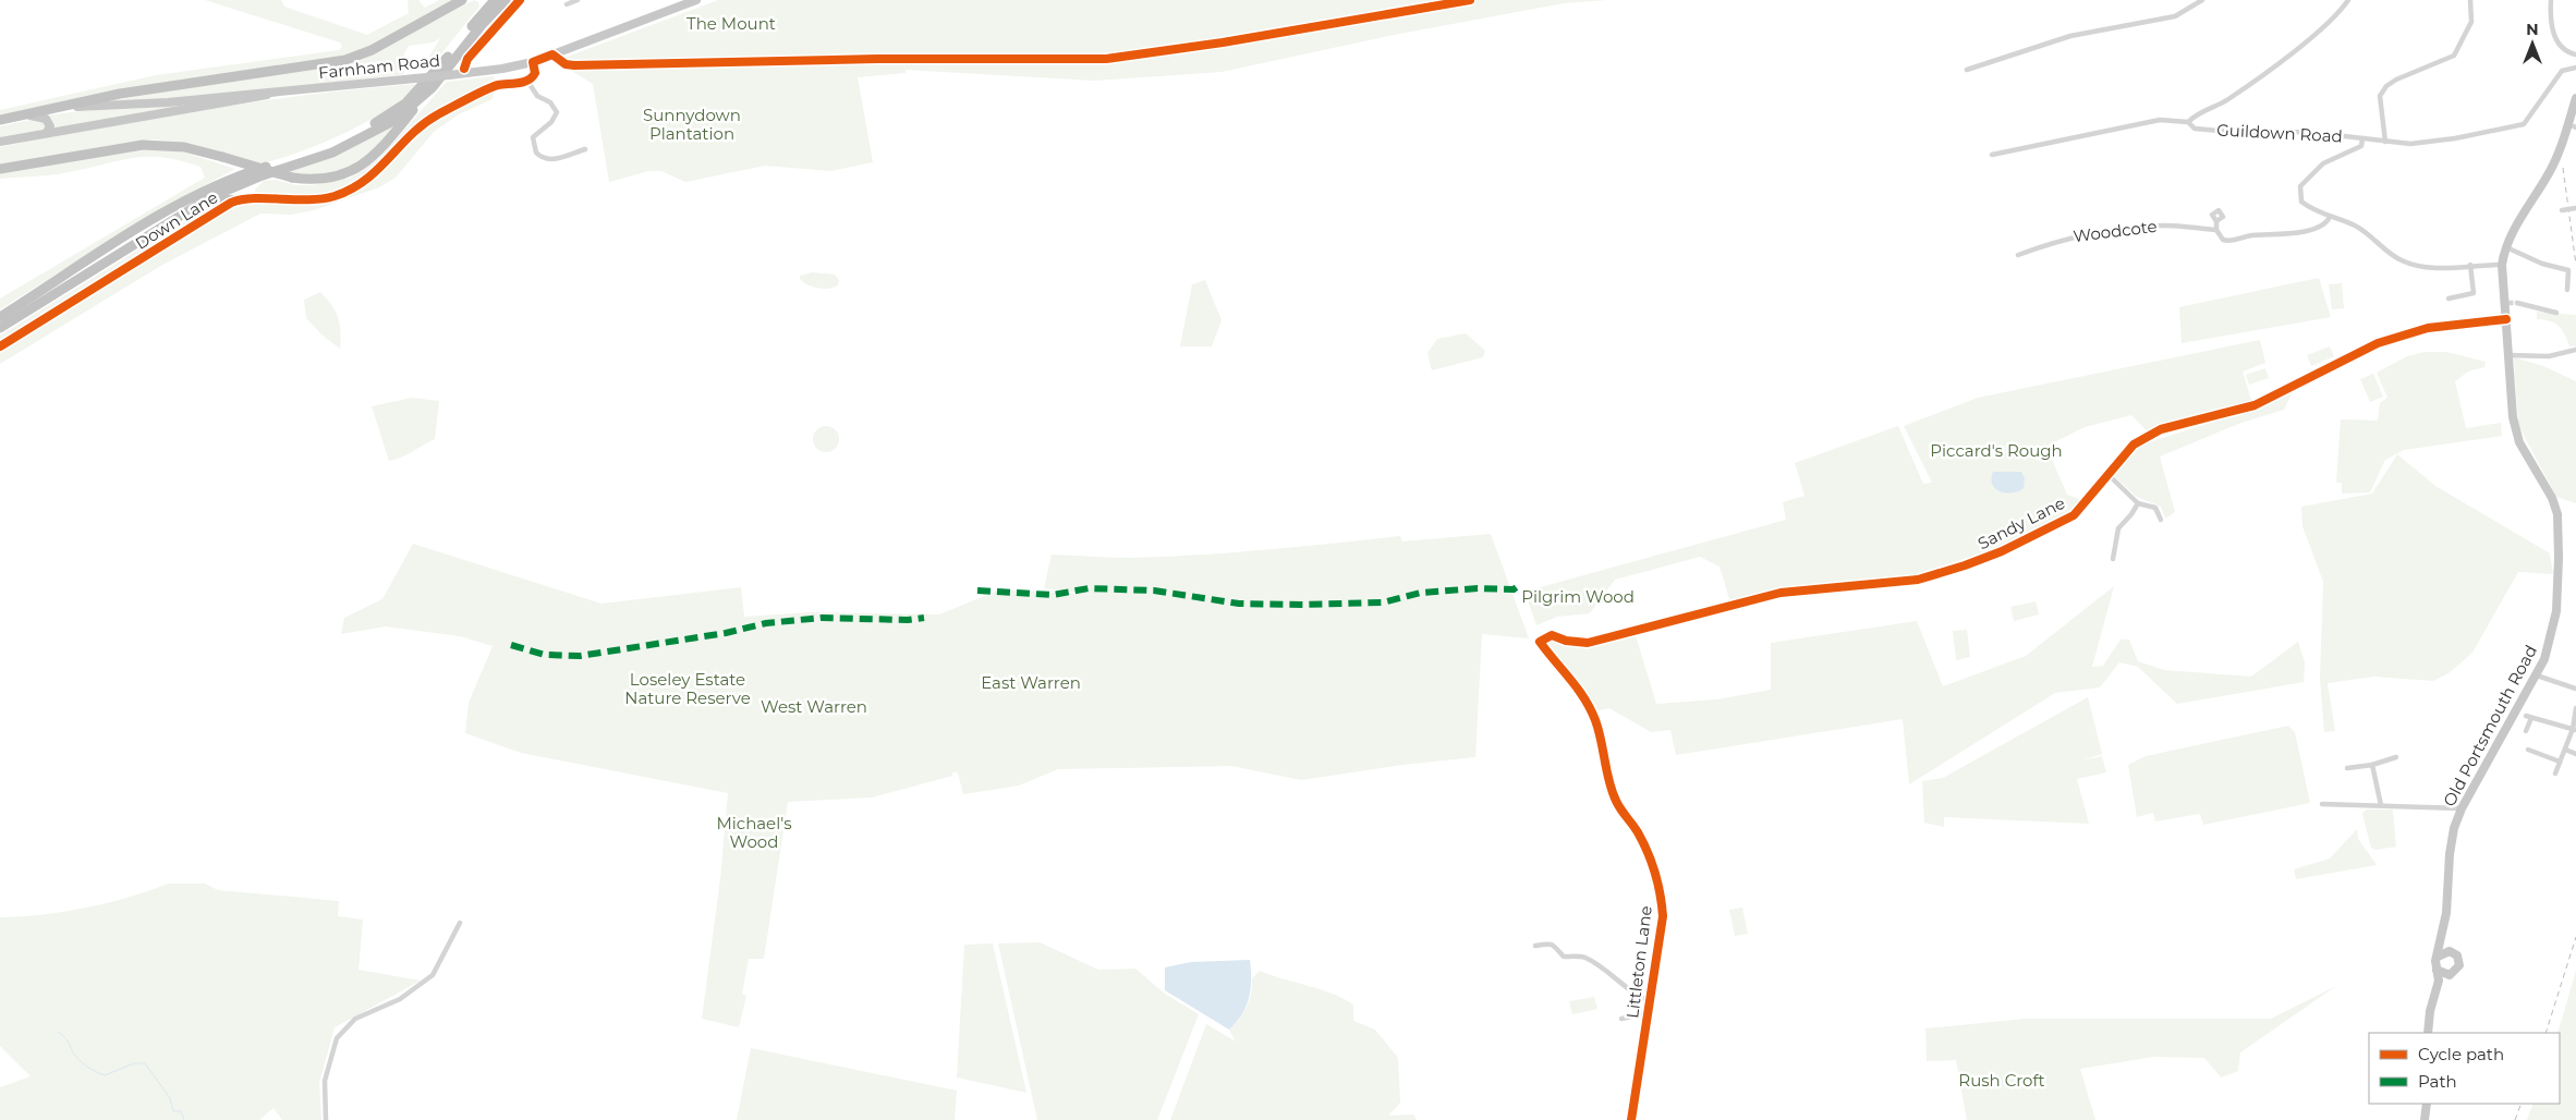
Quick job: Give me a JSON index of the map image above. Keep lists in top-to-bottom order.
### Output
{
  "streets": {
    "main road": ["Farnham Road", "Old Portsmouth Road"],
    "street": [
      "Guildown Road",
      "Down Lane",
      "Woodcote",
      "Sandy Lane",
      "Littleton Lane"
    ]
  },
  "crossings": [
    ["Sandy Lane", "Old Portsmouth Road"],
    ["Sandy Lane", "Littleton Lane"]
  ],
  "parks": [
    "The Mount",
    "Sunnydown Plantation",
    "Piccard's Rough",
    "Pilgrim Wood",
    "Loseley Estate Nature Reserve",
    "East Warren",
    "West Warren",
    "Michael's Wood",
    "Rush Croft"
  ],
  "legend": ["Cycle path", "Path"],
  "north": "top"
}
